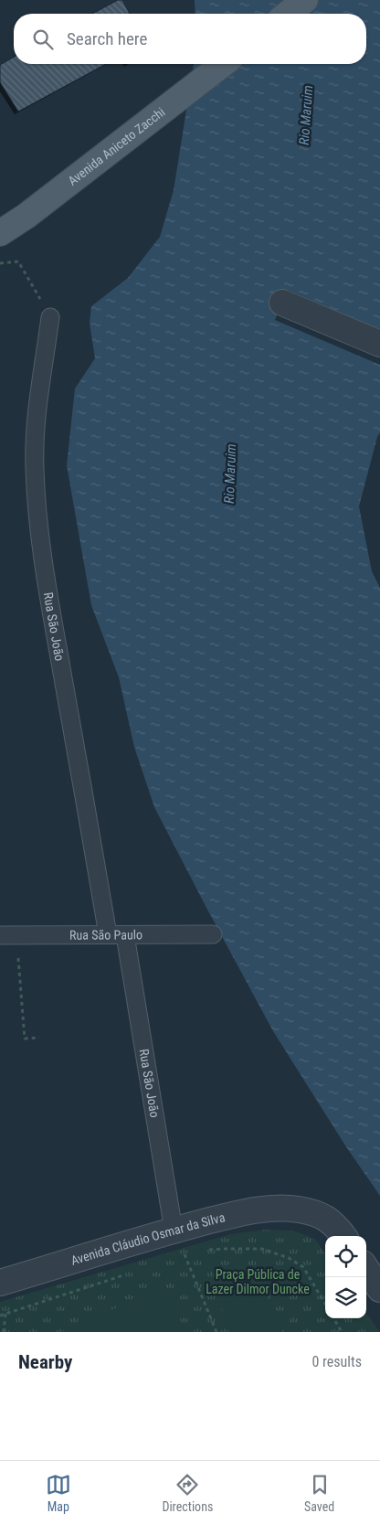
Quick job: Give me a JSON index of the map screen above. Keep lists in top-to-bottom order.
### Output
{
  "streets": {
    "main road": ["Avenida Aniceto Zacchi"],
    "street": ["Avenida Cláudio Osmar da Silva"],
    "lane": ["Rua São João", "Rua São Paulo"]
  },
  "crossings": [
    ["Rua São João", "Rua São Paulo"],
    ["Rua São João", "Avenida Cláudio Osmar da Silva"]
  ],
  "water": ["Rio Maruim"],
  "parks": ["Praça Pública de Lazer Dilmor Duncke"],
  "page": {
    "search": "Search here",
    "heading": ["Nearby", "0 results"],
    "nav": ["Map", "Directions", "Saved"]
  }
}
